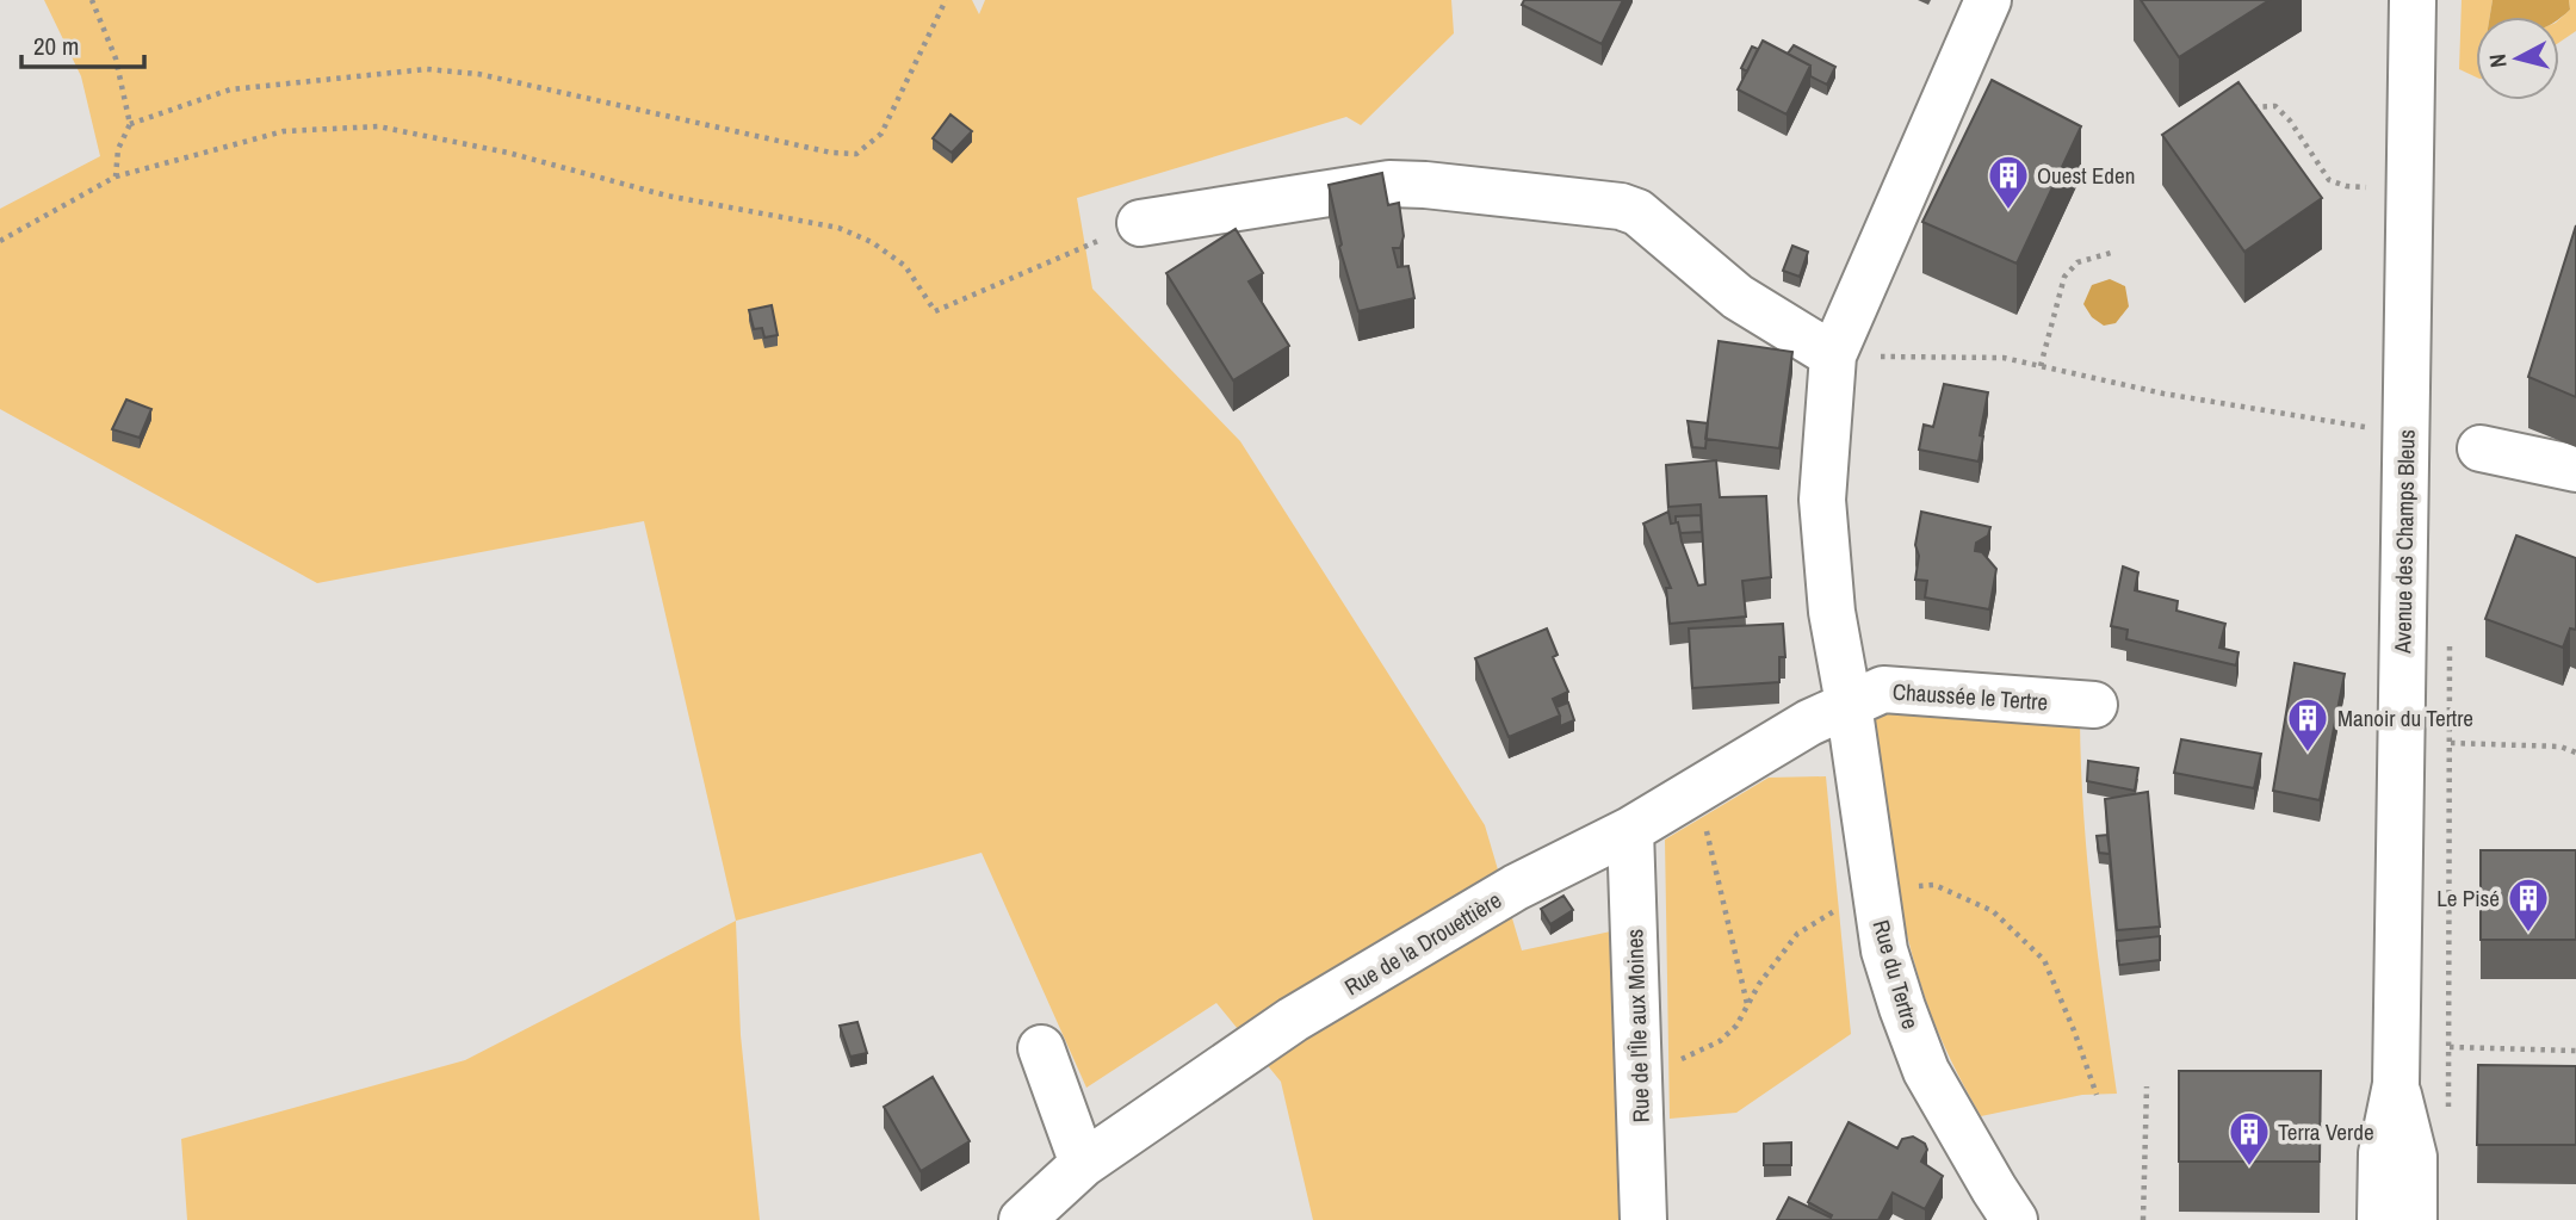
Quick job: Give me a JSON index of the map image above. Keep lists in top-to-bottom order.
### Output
{
  "streets": {
    "street": [
      "Avenue des Champs Bleus",
      "Chaussée le Tertre",
      "Rue de la Drouettière",
      "Rue du Tertre",
      "Rue de l'Île aux Moines"
    ]
  },
  "crossings": [
    ["Chaussée le Tertre", "Rue de la Drouettière"],
    ["Chaussée le Tertre", "Rue du Tertre"],
    ["Rue de la Drouettière", "Rue du Tertre"],
    ["Rue de la Drouettière", "Rue de l'Île aux Moines"]
  ],
  "places": {
    "building": [
      "Ouest Eden",
      "Manoir du Tertre",
      "Le Pisé",
      "Terra Verde"
    ]
  },
  "scale_bar": "20 m",
  "north": "left"
}
